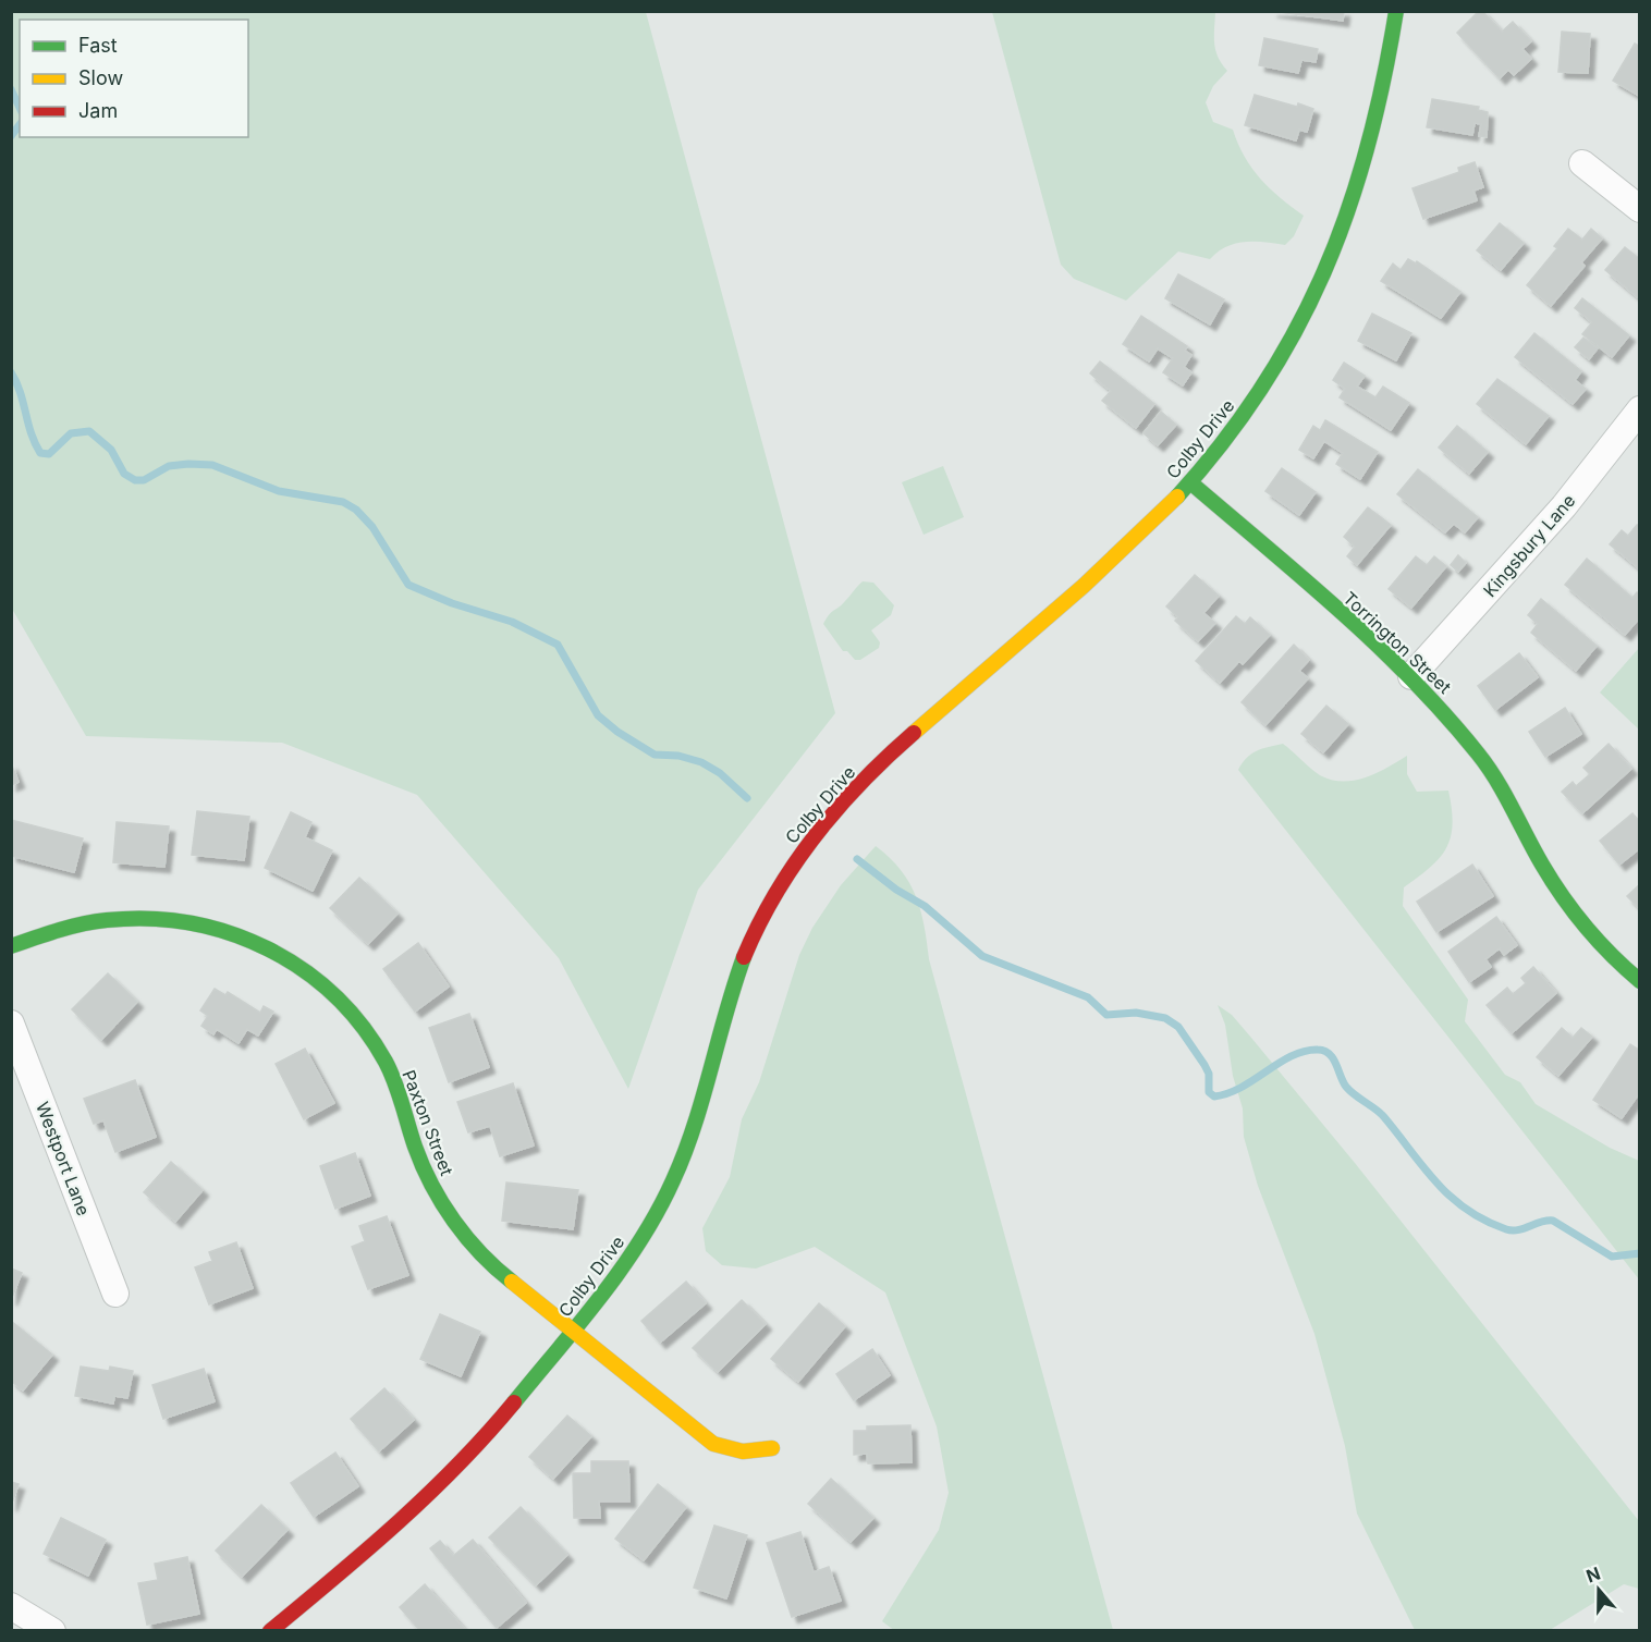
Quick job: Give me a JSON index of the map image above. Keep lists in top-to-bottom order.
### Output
{
  "streets": {
    "street": [
      "Colby Drive",
      "Kingsbury Lane",
      "Torrington Street",
      "Paxton Street",
      "Westport Lane"
    ]
  },
  "crossings": [
    ["Colby Drive", "Torrington Street"],
    ["Colby Drive", "Paxton Street"],
    ["Kingsbury Lane", "Torrington Street"]
  ],
  "legend": ["Fast", "Slow", "Jam"],
  "north": "top"
}
